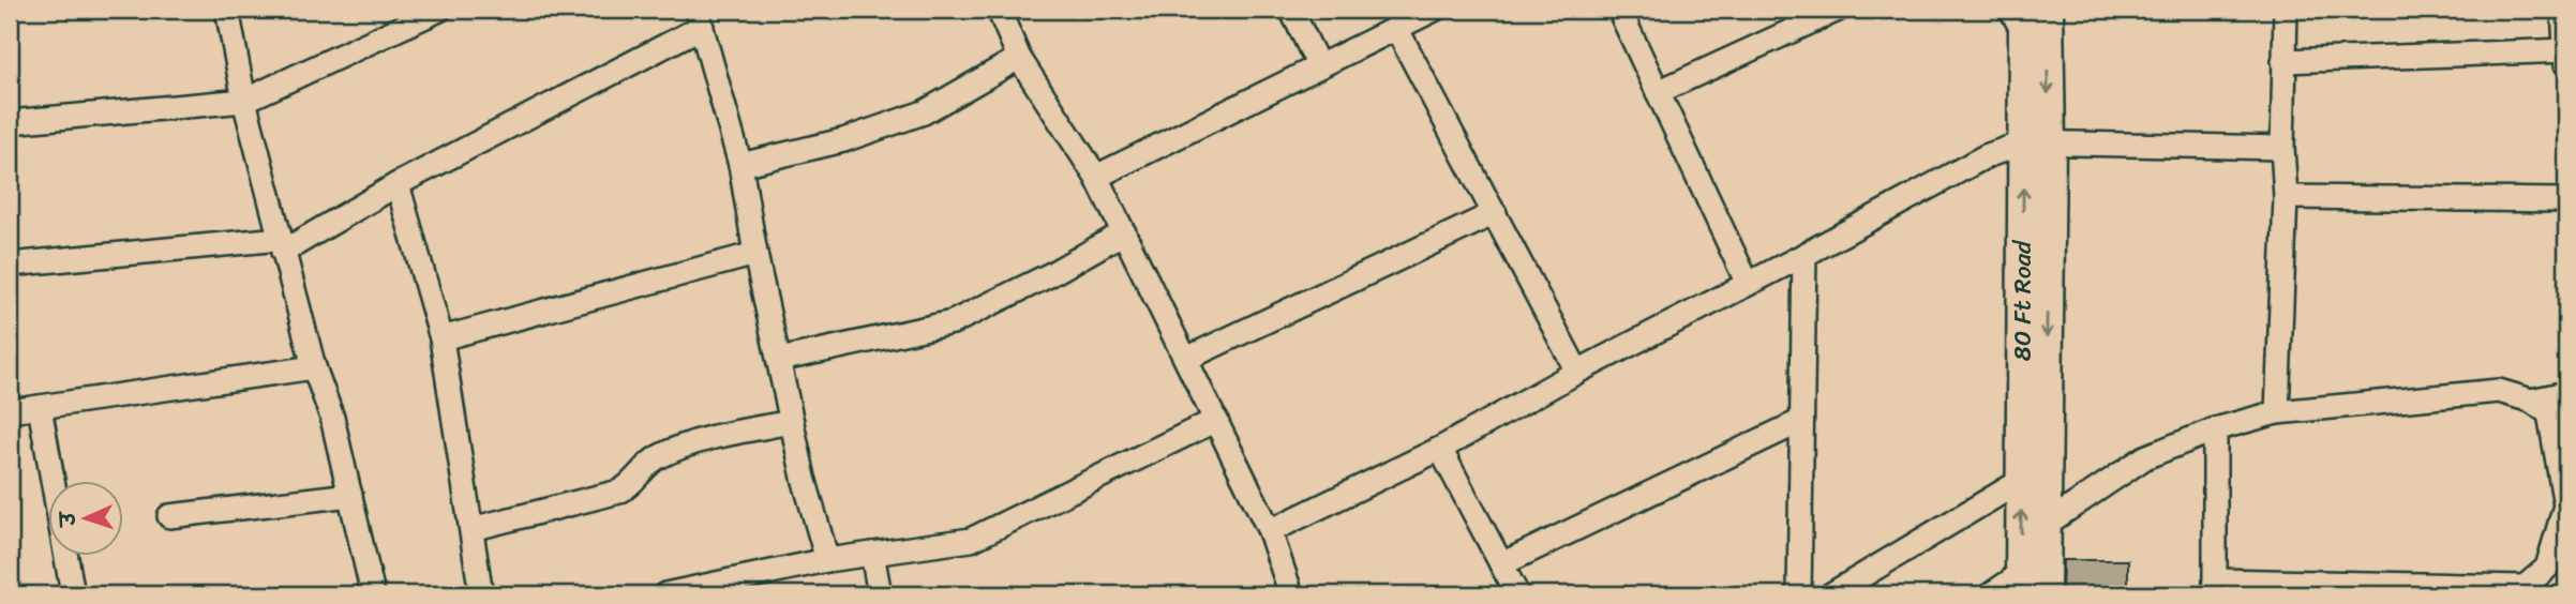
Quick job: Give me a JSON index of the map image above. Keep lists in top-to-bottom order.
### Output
{
  "streets": {
    "main road": ["80 Ft Road"]
  },
  "north": "left"
}
